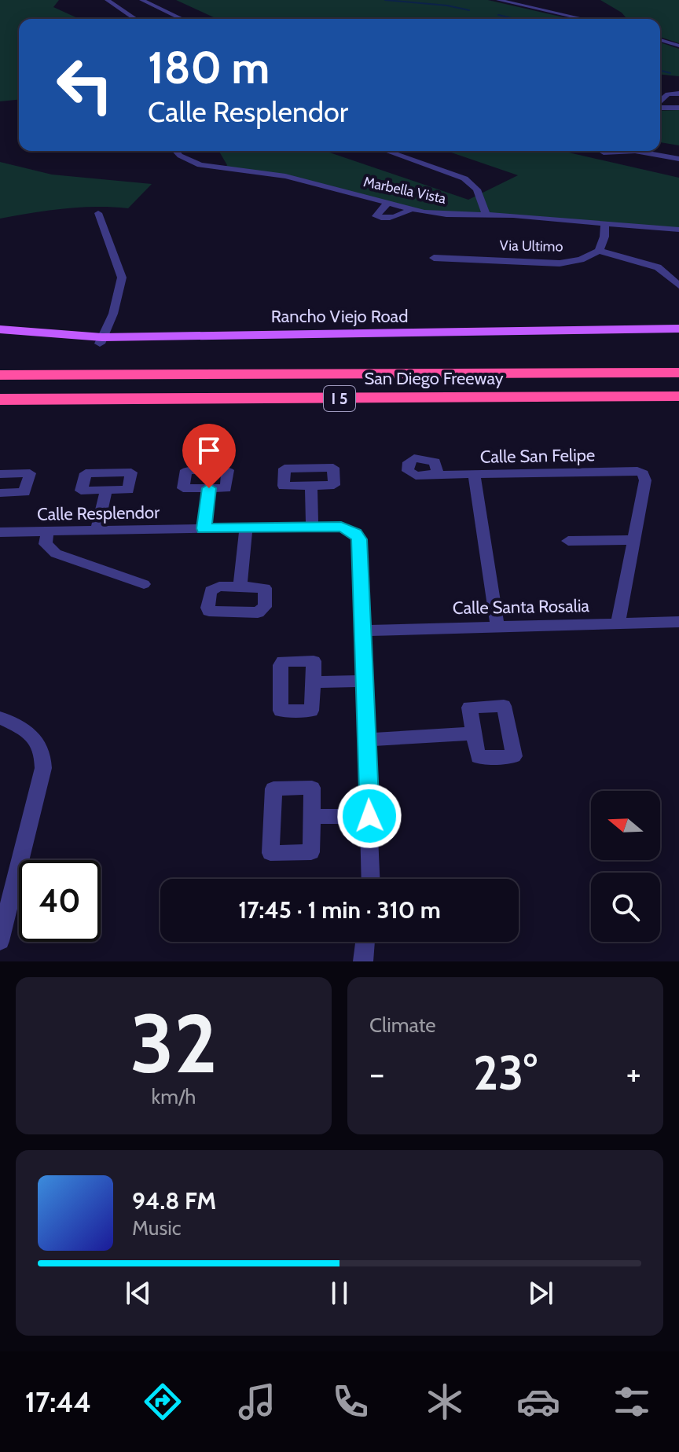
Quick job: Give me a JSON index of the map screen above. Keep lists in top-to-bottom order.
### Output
{
  "streets": {
    "highway": ["San Diego Freeway", "I 5"],
    "main road": ["Rancho Viejo Road"],
    "street": [
      "Marbella Vista",
      "Via Ultimo",
      "Calle San Felipe",
      "Calle Resplendor",
      "Calle Santa Rosalia"
    ]
  },
  "crossings": [
    ["Calle Resplendor", "Calle Santa Rosalia"]
  ],
  "north": "left",
  "page": {
    "turn": ["180 m", "Calle Resplendor"],
    "limit": "40",
    "trip": "17:45 · 1 min · 310 m",
    "tile": [
      ["32", "km/h"],
      "Climate"
    ],
    "heat": ["−", "23°", "+"],
    "song": ["94.8 FM", "Music"],
    "tabs": "17:44"
  }
}
